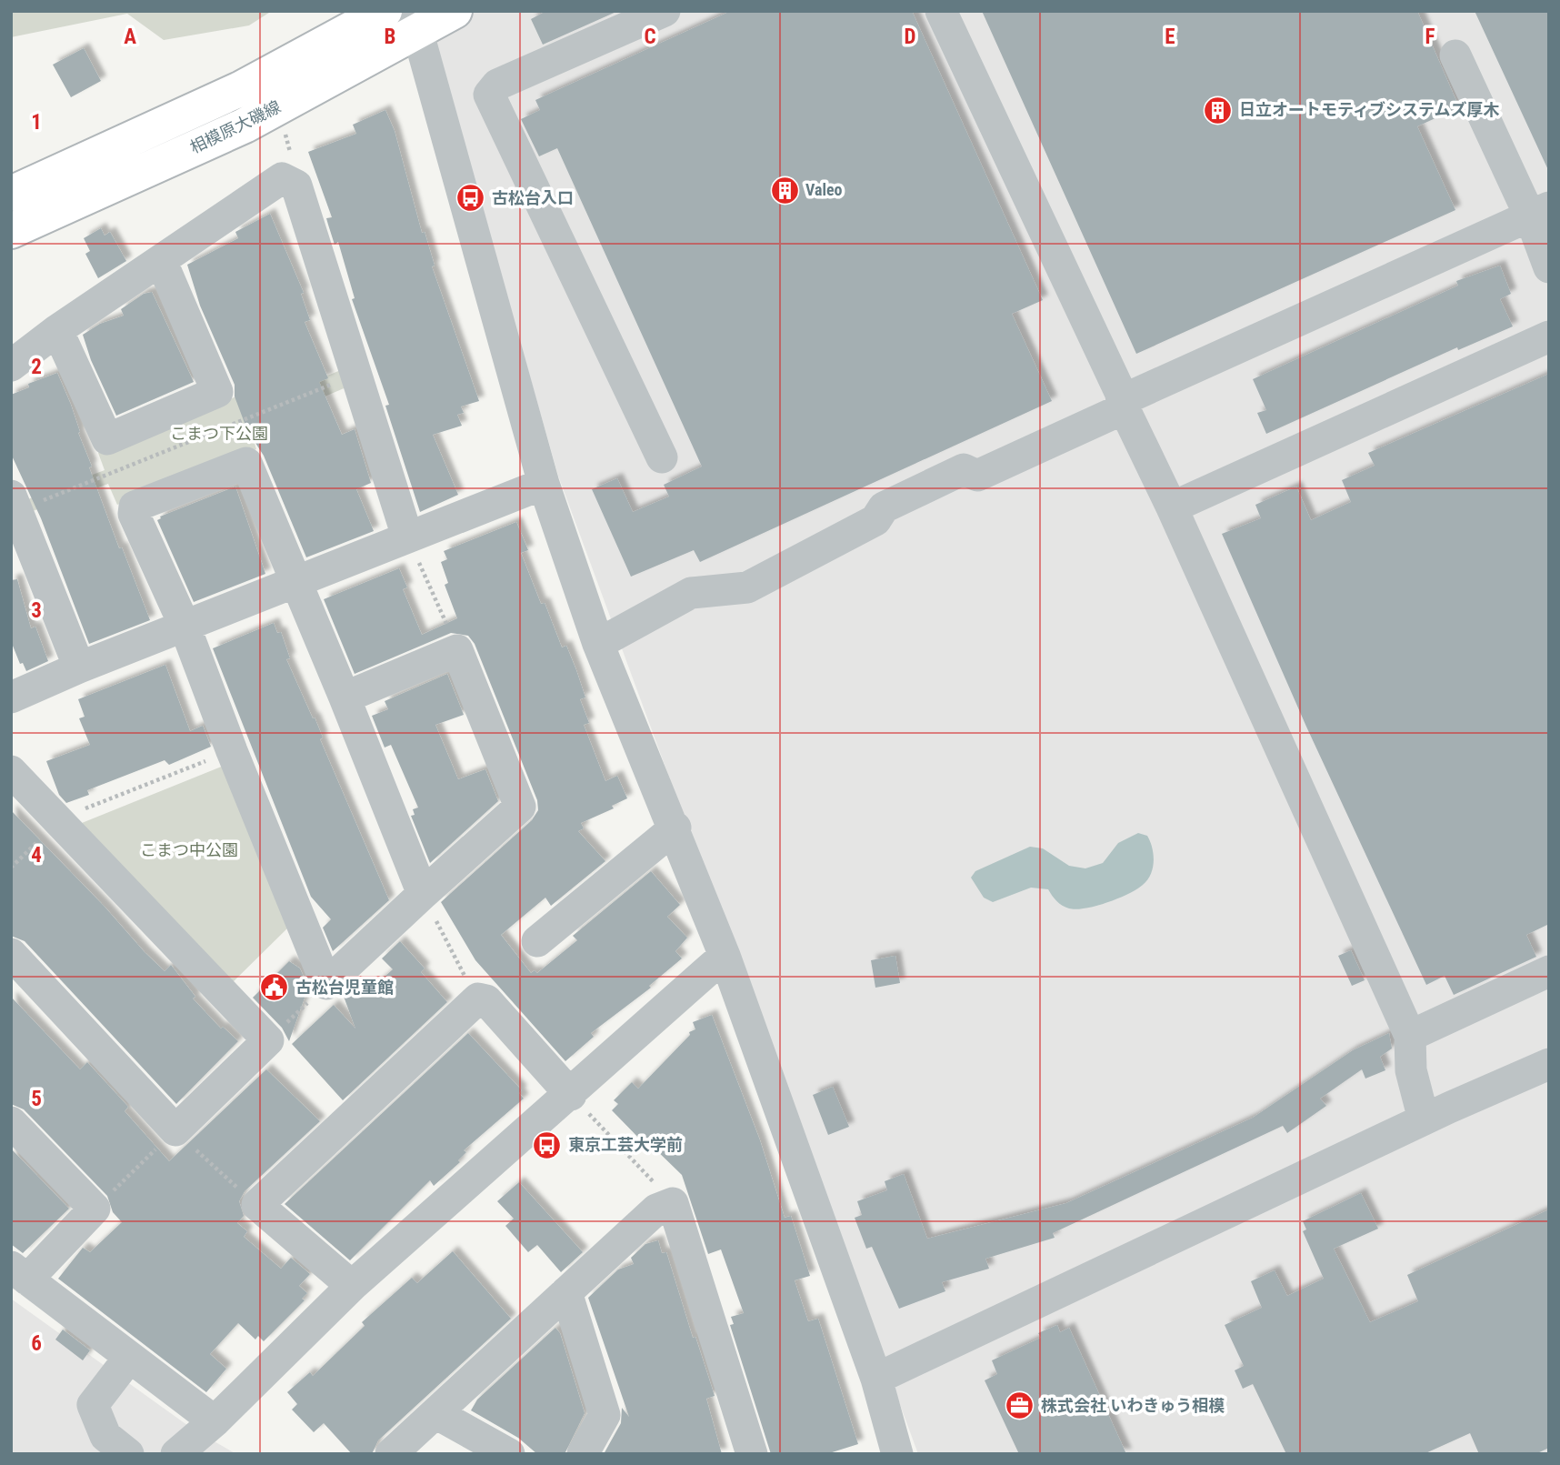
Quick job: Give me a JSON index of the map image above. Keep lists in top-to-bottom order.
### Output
{
  "streets": {
    "main road": ["相模原大磯線"]
  },
  "parks": ["こまつ下公園", "こまつ中公園"],
  "places": {
    "building": ["日立オートモティブシステムズ厚木", "Valeo"],
    "bus stop": ["古松台入口", "東京工芸大学前"],
    "public building": ["古松台児童館"],
    "office": ["株式会社 いわきゅう相模"]
  },
  "grid": {
    "columns": [
      "A",
      "B",
      "C",
      "D",
      "E",
      "F"
    ],
    "rows": [
      "1",
      "2",
      "3",
      "4",
      "5",
      "6"
    ]
  }
}
